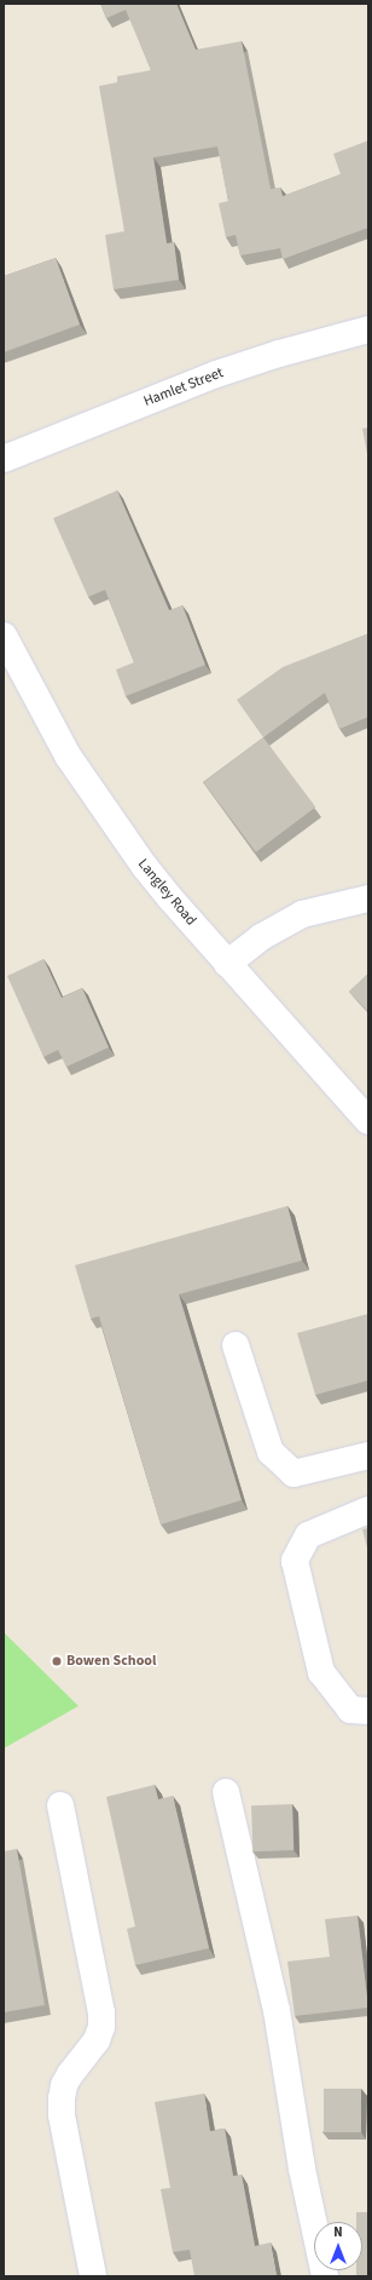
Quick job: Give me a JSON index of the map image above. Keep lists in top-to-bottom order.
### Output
{
  "streets": {
    "street": ["Hamlet Street", "Langley Road"]
  },
  "places": ["Bowen School"],
  "north": "top"
}
